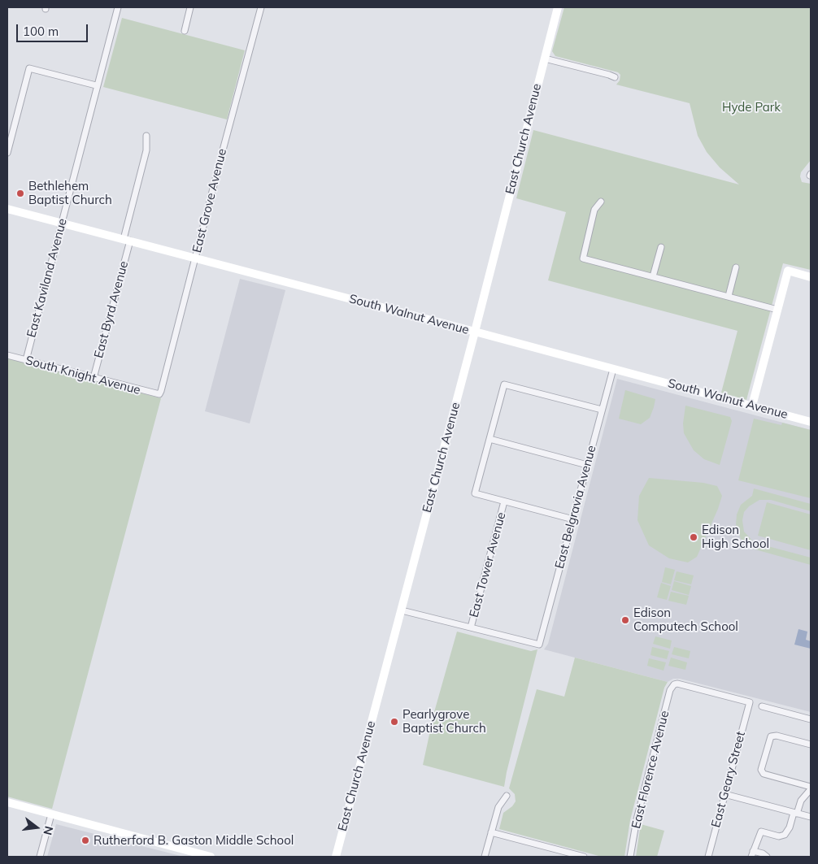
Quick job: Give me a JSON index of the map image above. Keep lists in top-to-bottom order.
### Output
{
  "streets": {
    "street": [
      "East Church Avenue",
      "East Grove Avenue",
      "East Kaviland Avenue",
      "East Byrd Avenue",
      "South Walnut Avenue",
      "South Knight Avenue",
      "East Belgravia Avenue",
      "East Tower Avenue",
      "East Florence Avenue",
      "East Geary Street"
    ]
  },
  "crossings": [
    ["East Church Avenue", "South Walnut Avenue"],
    ["East Grove Avenue", "South Walnut Avenue"],
    ["East Grove Avenue", "South Knight Avenue"],
    ["East Kaviland Avenue", "South Walnut Avenue"],
    ["East Kaviland Avenue", "South Knight Avenue"],
    ["East Byrd Avenue", "South Walnut Avenue"],
    ["East Byrd Avenue", "South Knight Avenue"],
    ["South Walnut Avenue", "East Belgravia Avenue"],
    ["East Belgravia Avenue", "East Tower Avenue"],
    ["East Florence Avenue", "East Geary Street"]
  ],
  "parks": ["Hyde Park"],
  "places": [
    "Bethlehem Baptist Church",
    "Edison High School",
    "Edison Computech School",
    "Pearlygrove Baptist Church",
    "Rutherford B. Gaston Middle School"
  ],
  "scale_bar": "100 m",
  "north": "right"
}
